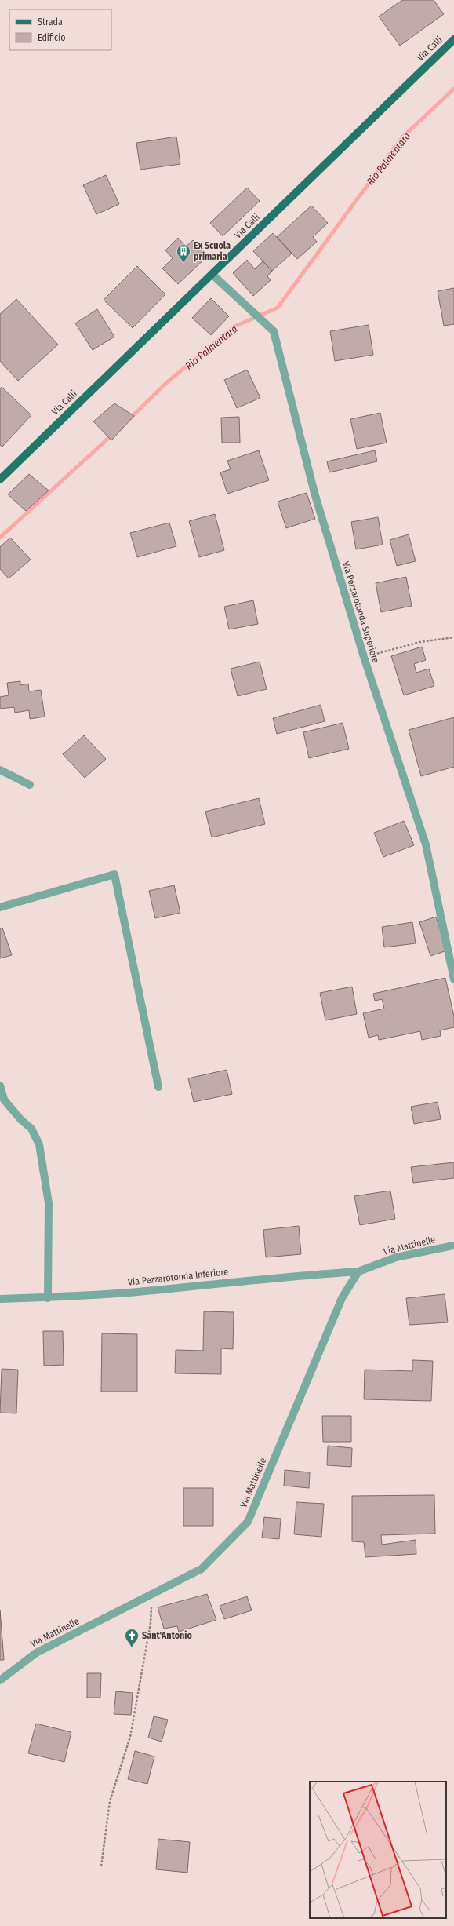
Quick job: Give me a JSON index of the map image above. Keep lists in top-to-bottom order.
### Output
{
  "streets": {
    "main road": ["Via Calli"],
    "street": ["Via Pezzarotonda Superiore", "Via Mattinelle", "Via Pezzarotonda Inferiore"]
  },
  "crossings": [
    ["Via Calli", "Via Pezzarotonda Superiore"],
    ["Via Mattinelle", "Via Pezzarotonda Inferiore"]
  ],
  "water": ["Rio Palmentara"],
  "places": {
    "building": ["Ex Scuola primaria"],
    "church": ["Sant'Antonio"]
  },
  "legend": ["Strada", "Edificio"]
}
